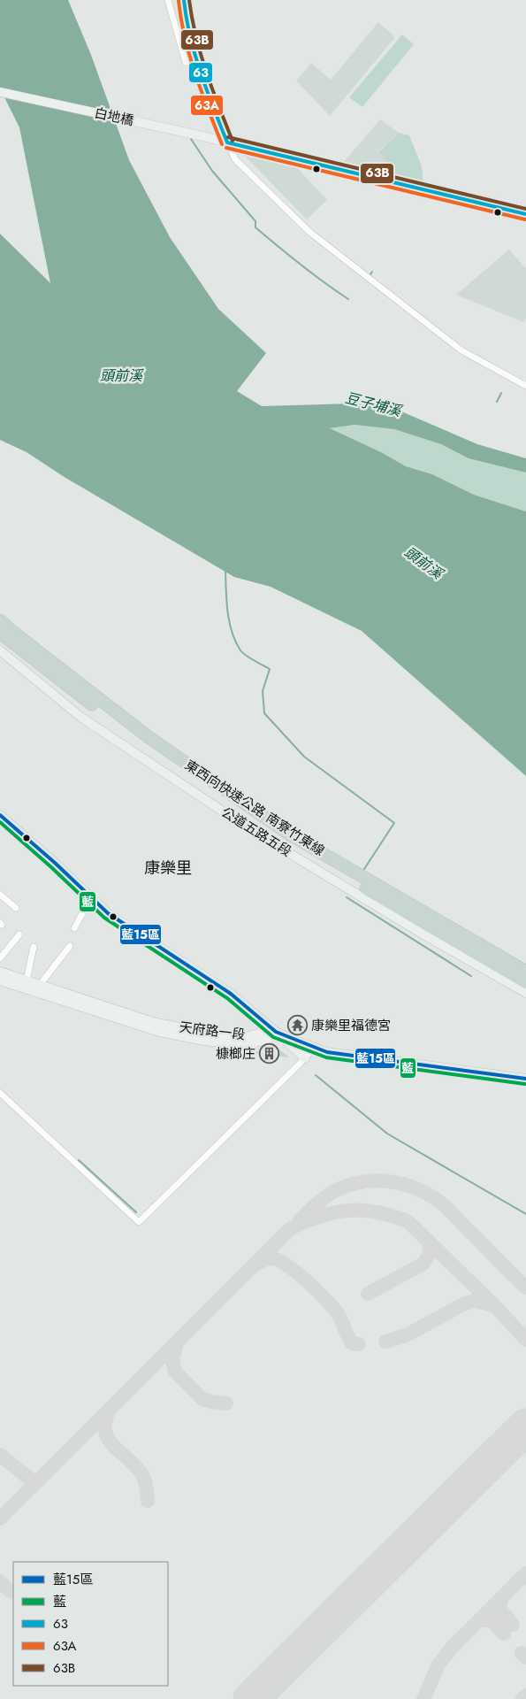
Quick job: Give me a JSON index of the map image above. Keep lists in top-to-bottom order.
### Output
{
  "streets": {
    "highway": ["東西向快速公路 南寮竹東線"],
    "street": ["白地橋", "公道五路五段", "天府路一段"]
  },
  "districts": ["康樂里"],
  "water": ["頭前溪", "豆子埔溪"],
  "places": {
    "temple": ["康樂里福德宮"],
    "building": ["槺榔庄"]
  },
  "lines": [
    "transit line 63",
    "transit line 63B",
    "transit line 63A",
    "transit line 藍15區",
    "transit line 藍"
  ],
  "legend": [
    "藍15區",
    "藍",
    "63",
    "63A",
    "63B"
  ]
}
